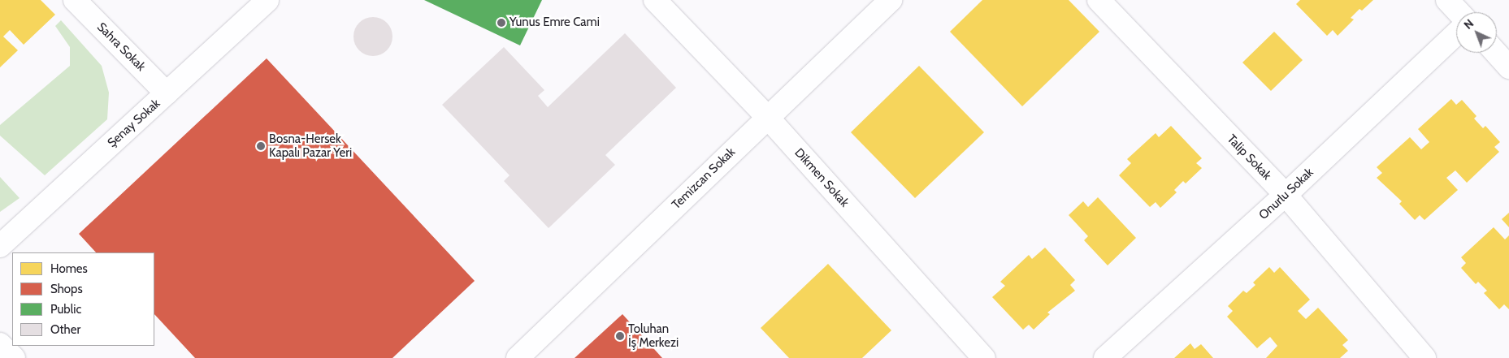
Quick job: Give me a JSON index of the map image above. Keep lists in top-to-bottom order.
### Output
{
  "streets": {
    "street": [
      "Sahra Sokak",
      "Şenay Sokak",
      "Talip Sokak",
      "Dikmen Sokak",
      "Temizcan Sokak",
      "Onurlu Sokak"
    ]
  },
  "crossings": [
    ["Sahra Sokak", "Şenay Sokak"],
    ["Talip Sokak", "Onurlu Sokak"],
    ["Dikmen Sokak", "Temizcan Sokak"]
  ],
  "places": ["Yunus Emre Cami", "Bosna-Hersek Kapalı Pazar Yeri", "Toluhan İş Merkezi"],
  "legend": [
    "Homes",
    "Shops",
    "Public",
    "Other"
  ],
  "north": "top left"
}
